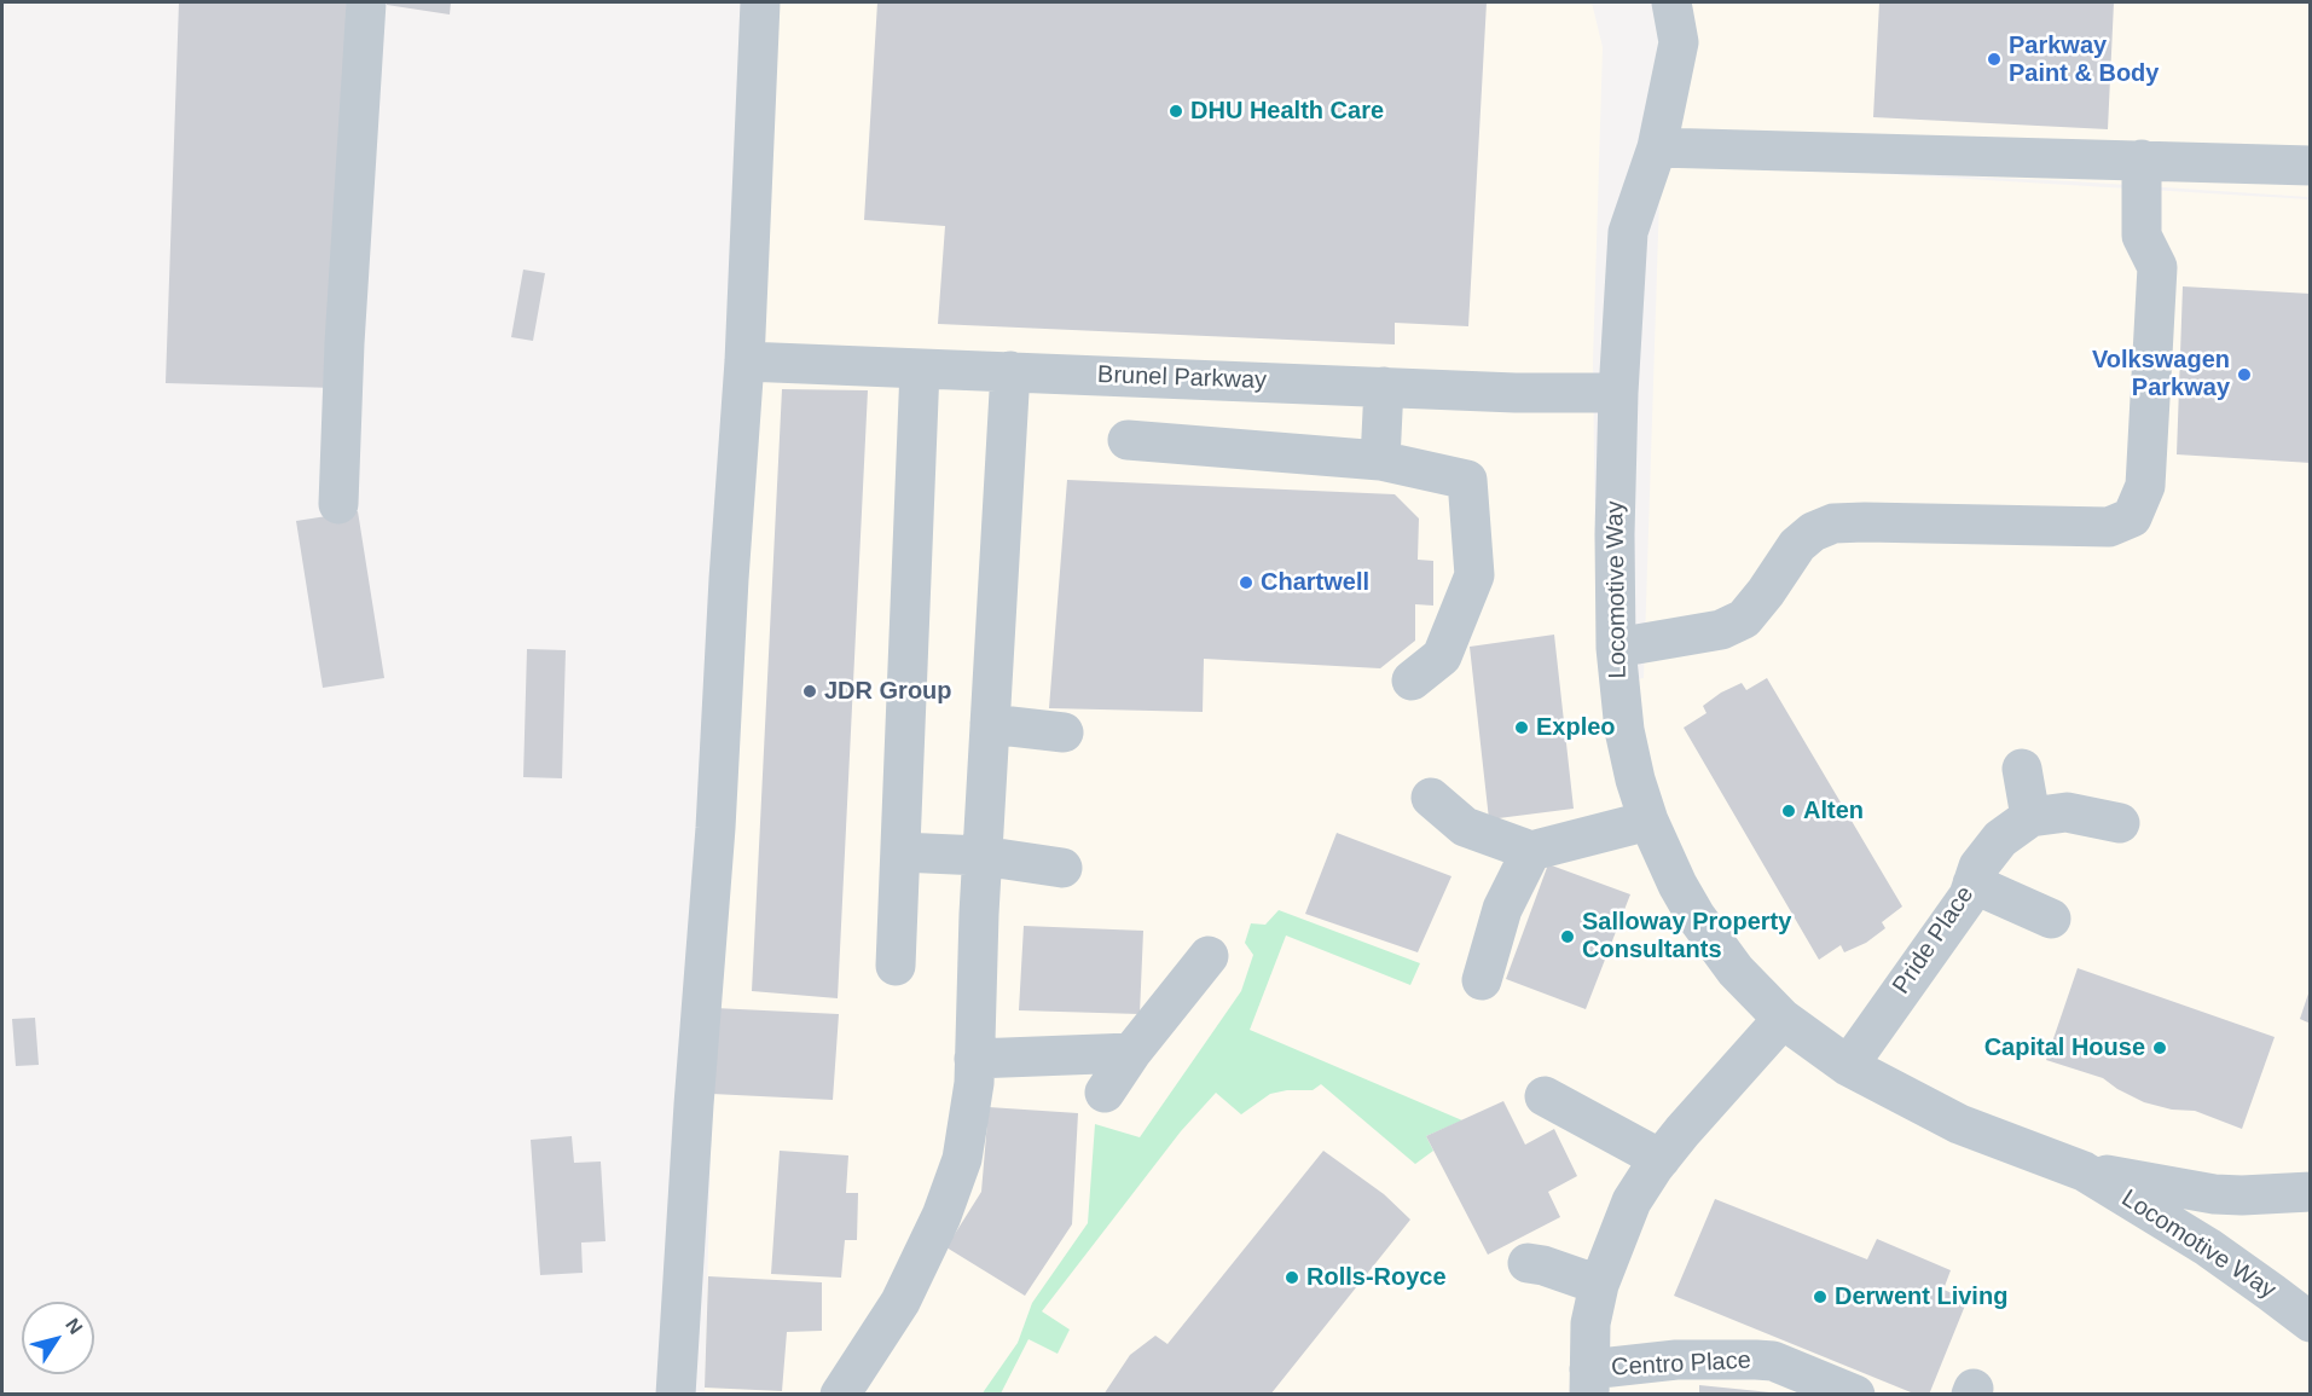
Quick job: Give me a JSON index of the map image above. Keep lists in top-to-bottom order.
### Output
{
  "streets": {
    "street": [
      "Brunel Parkway",
      "Locomotive Way",
      "Pride Place",
      "Centro Place"
    ]
  },
  "crossings": [
    ["Brunel Parkway", "Locomotive Way"],
    ["Locomotive Way", "Pride Place"]
  ],
  "places": [
    "Parkway Paint & Body",
    "DHU Health Care",
    "Volkswagen Parkway",
    "Chartwell",
    "JDR Group",
    "Expleo",
    "Alten",
    "Salloway Property Consultants",
    "Capital House",
    "Rolls-Royce",
    "Derwent Living"
  ],
  "north": "top right"
}
